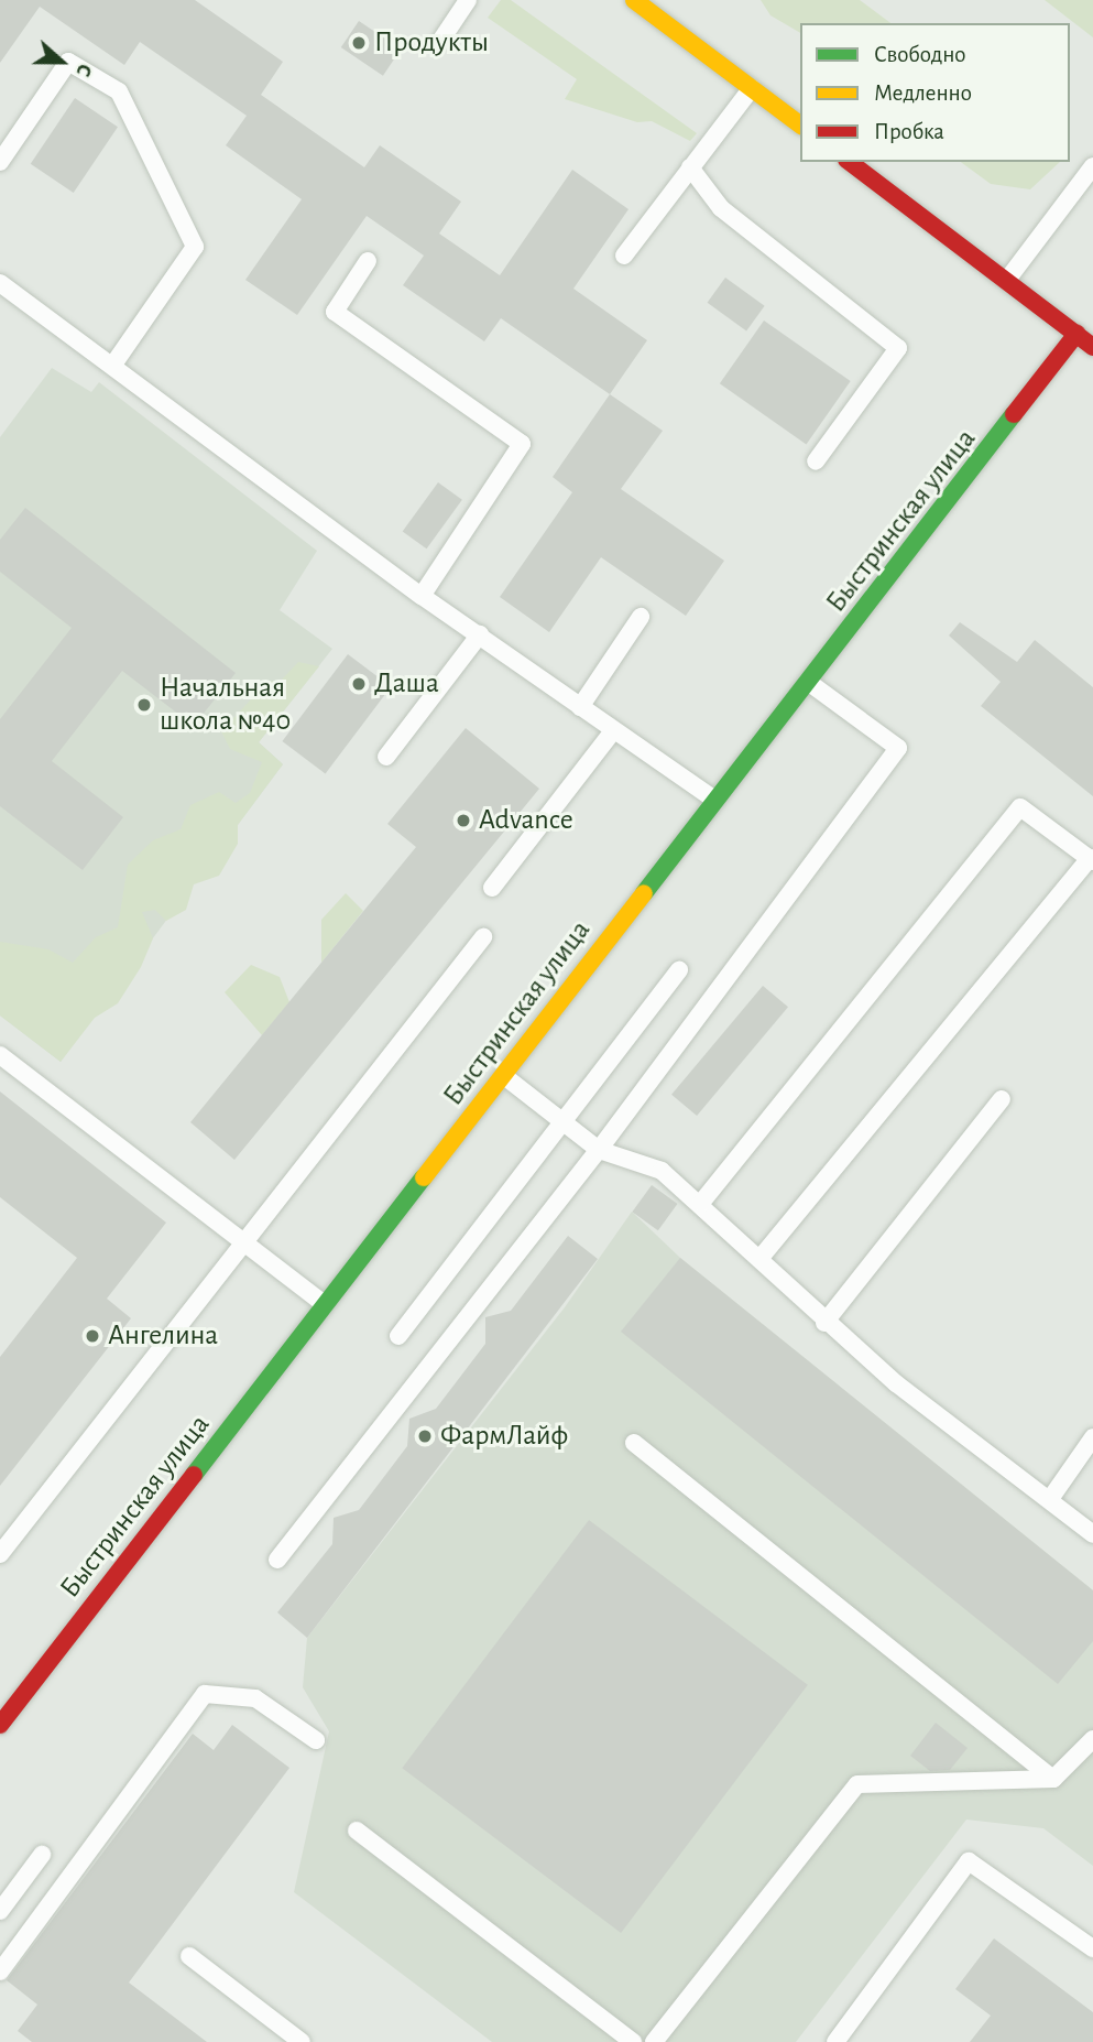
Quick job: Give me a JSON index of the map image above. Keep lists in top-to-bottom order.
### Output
{
  "streets": {
    "main road": ["Быстринская улица"]
  },
  "places": [
    "Продукты",
    "Даша",
    "Начальная школа №40",
    "Advance",
    "Ангелина",
    "ФармЛайф"
  ],
  "legend": ["Свободно", "Медленно", "Пробка"],
  "north": "right"
}
